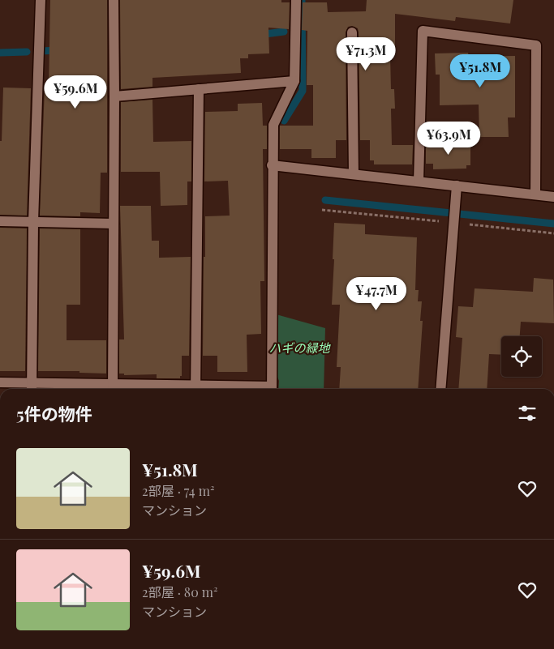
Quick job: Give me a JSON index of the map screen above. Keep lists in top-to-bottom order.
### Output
{
  "parks": ["ハギの緑地"],
  "page": {
    "price": [
      "¥71.3M",
      "¥51.8M",
      "¥59.6M",
      "¥63.9M",
      "¥47.7M"
    ],
    "heading": "5件の物件",
    "list": [
      {
        "name": "¥51.8M",
        "note": "2部屋 · 74 m² · マンション"
      },
      {
        "name": "¥59.6M",
        "note": "2部屋 · 80 m² · マンション"
      }
    ]
  }
}
